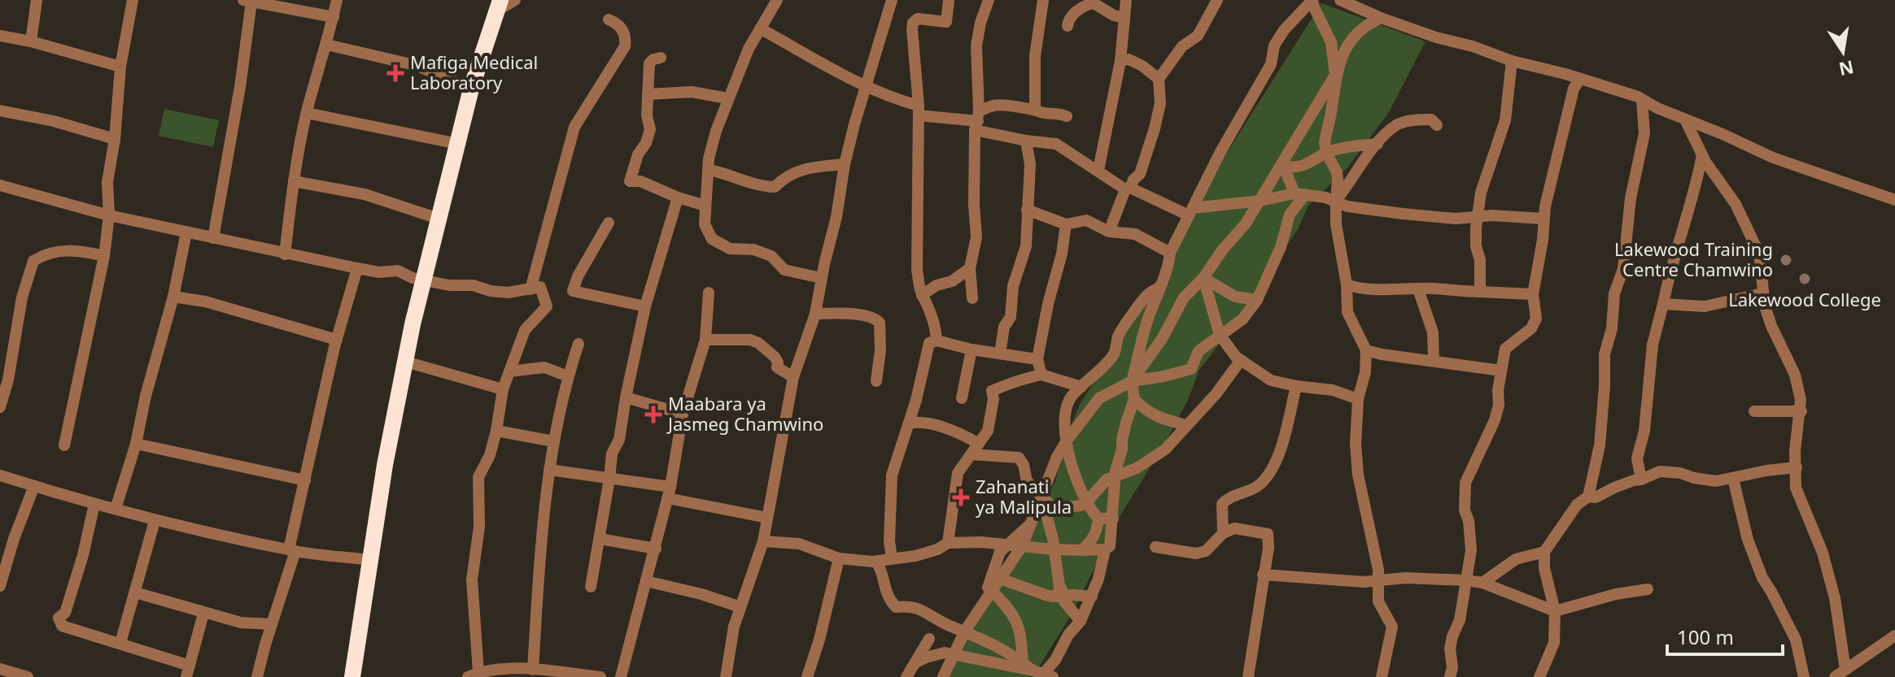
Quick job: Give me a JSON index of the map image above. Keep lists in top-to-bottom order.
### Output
{
  "places": {
    "health": ["Mafiga Medical Laboratory", "Maabara ya Jasmeg Chamwino", "Zahanati ya Malipula"],
    "other": ["Lakewood Training Centre Chamwino", "Lakewood College"]
  },
  "scale_bar": "100 m",
  "north": "bottom"
}
